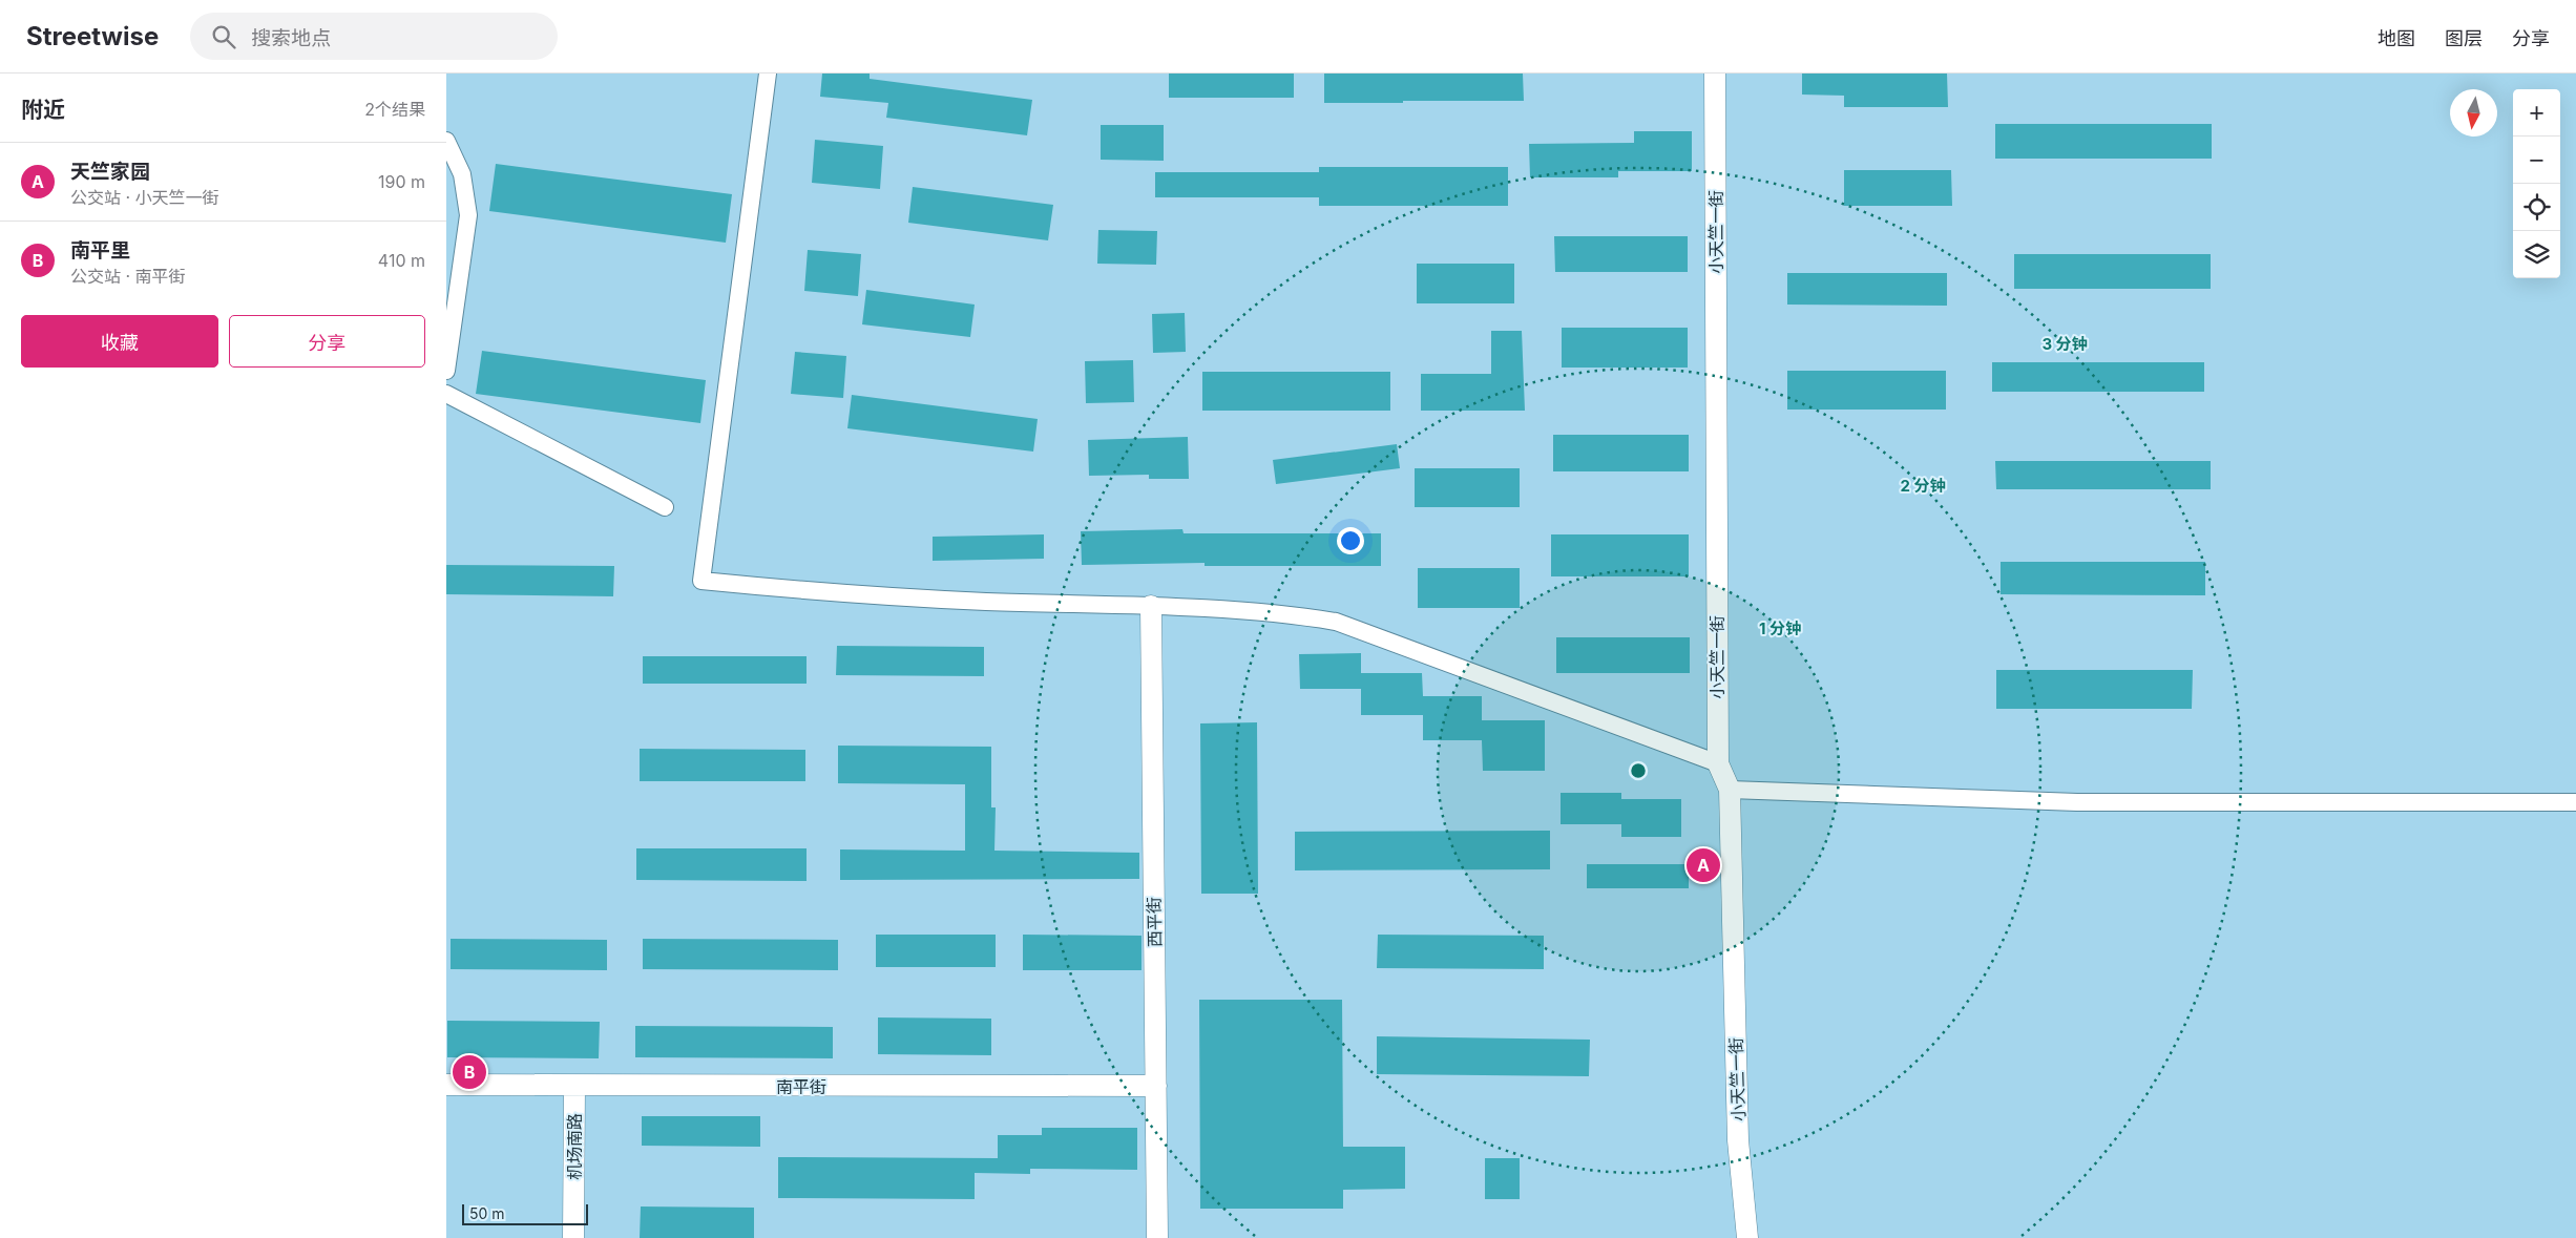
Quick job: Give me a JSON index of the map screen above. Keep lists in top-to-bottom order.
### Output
{
  "streets": {
    "street": [
      "小天竺一街",
      "西平街",
      "南平街",
      "机场南路"
    ]
  },
  "crossings": [
    ["西平街", "南平街"],
    ["南平街", "机场南路"]
  ],
  "scale_bar": "50 m",
  "north": "bottom",
  "page": {
    "header": "Streetwise",
    "search": "搜索地点",
    "nav": ["地图", "图层", "分享"],
    "heading": ["附近", "2个结果"],
    "map_buttons": ["+", "−"],
    "list": [
      {
        "mark": "A",
        "name": "天竺家园",
        "note": "公交站 · 小天竺一街",
        "value": "190 m"
      },
      {
        "mark": "B",
        "name": "南平里",
        "note": "公交站 · 南平街",
        "value": "410 m"
      }
    ],
    "buttons": ["收藏", "分享"],
    "pins": ["A", "B"],
    "scale": "50 m"
  },
  "rings": ["3 分钟", "2 分钟", "1 分钟"]
}
